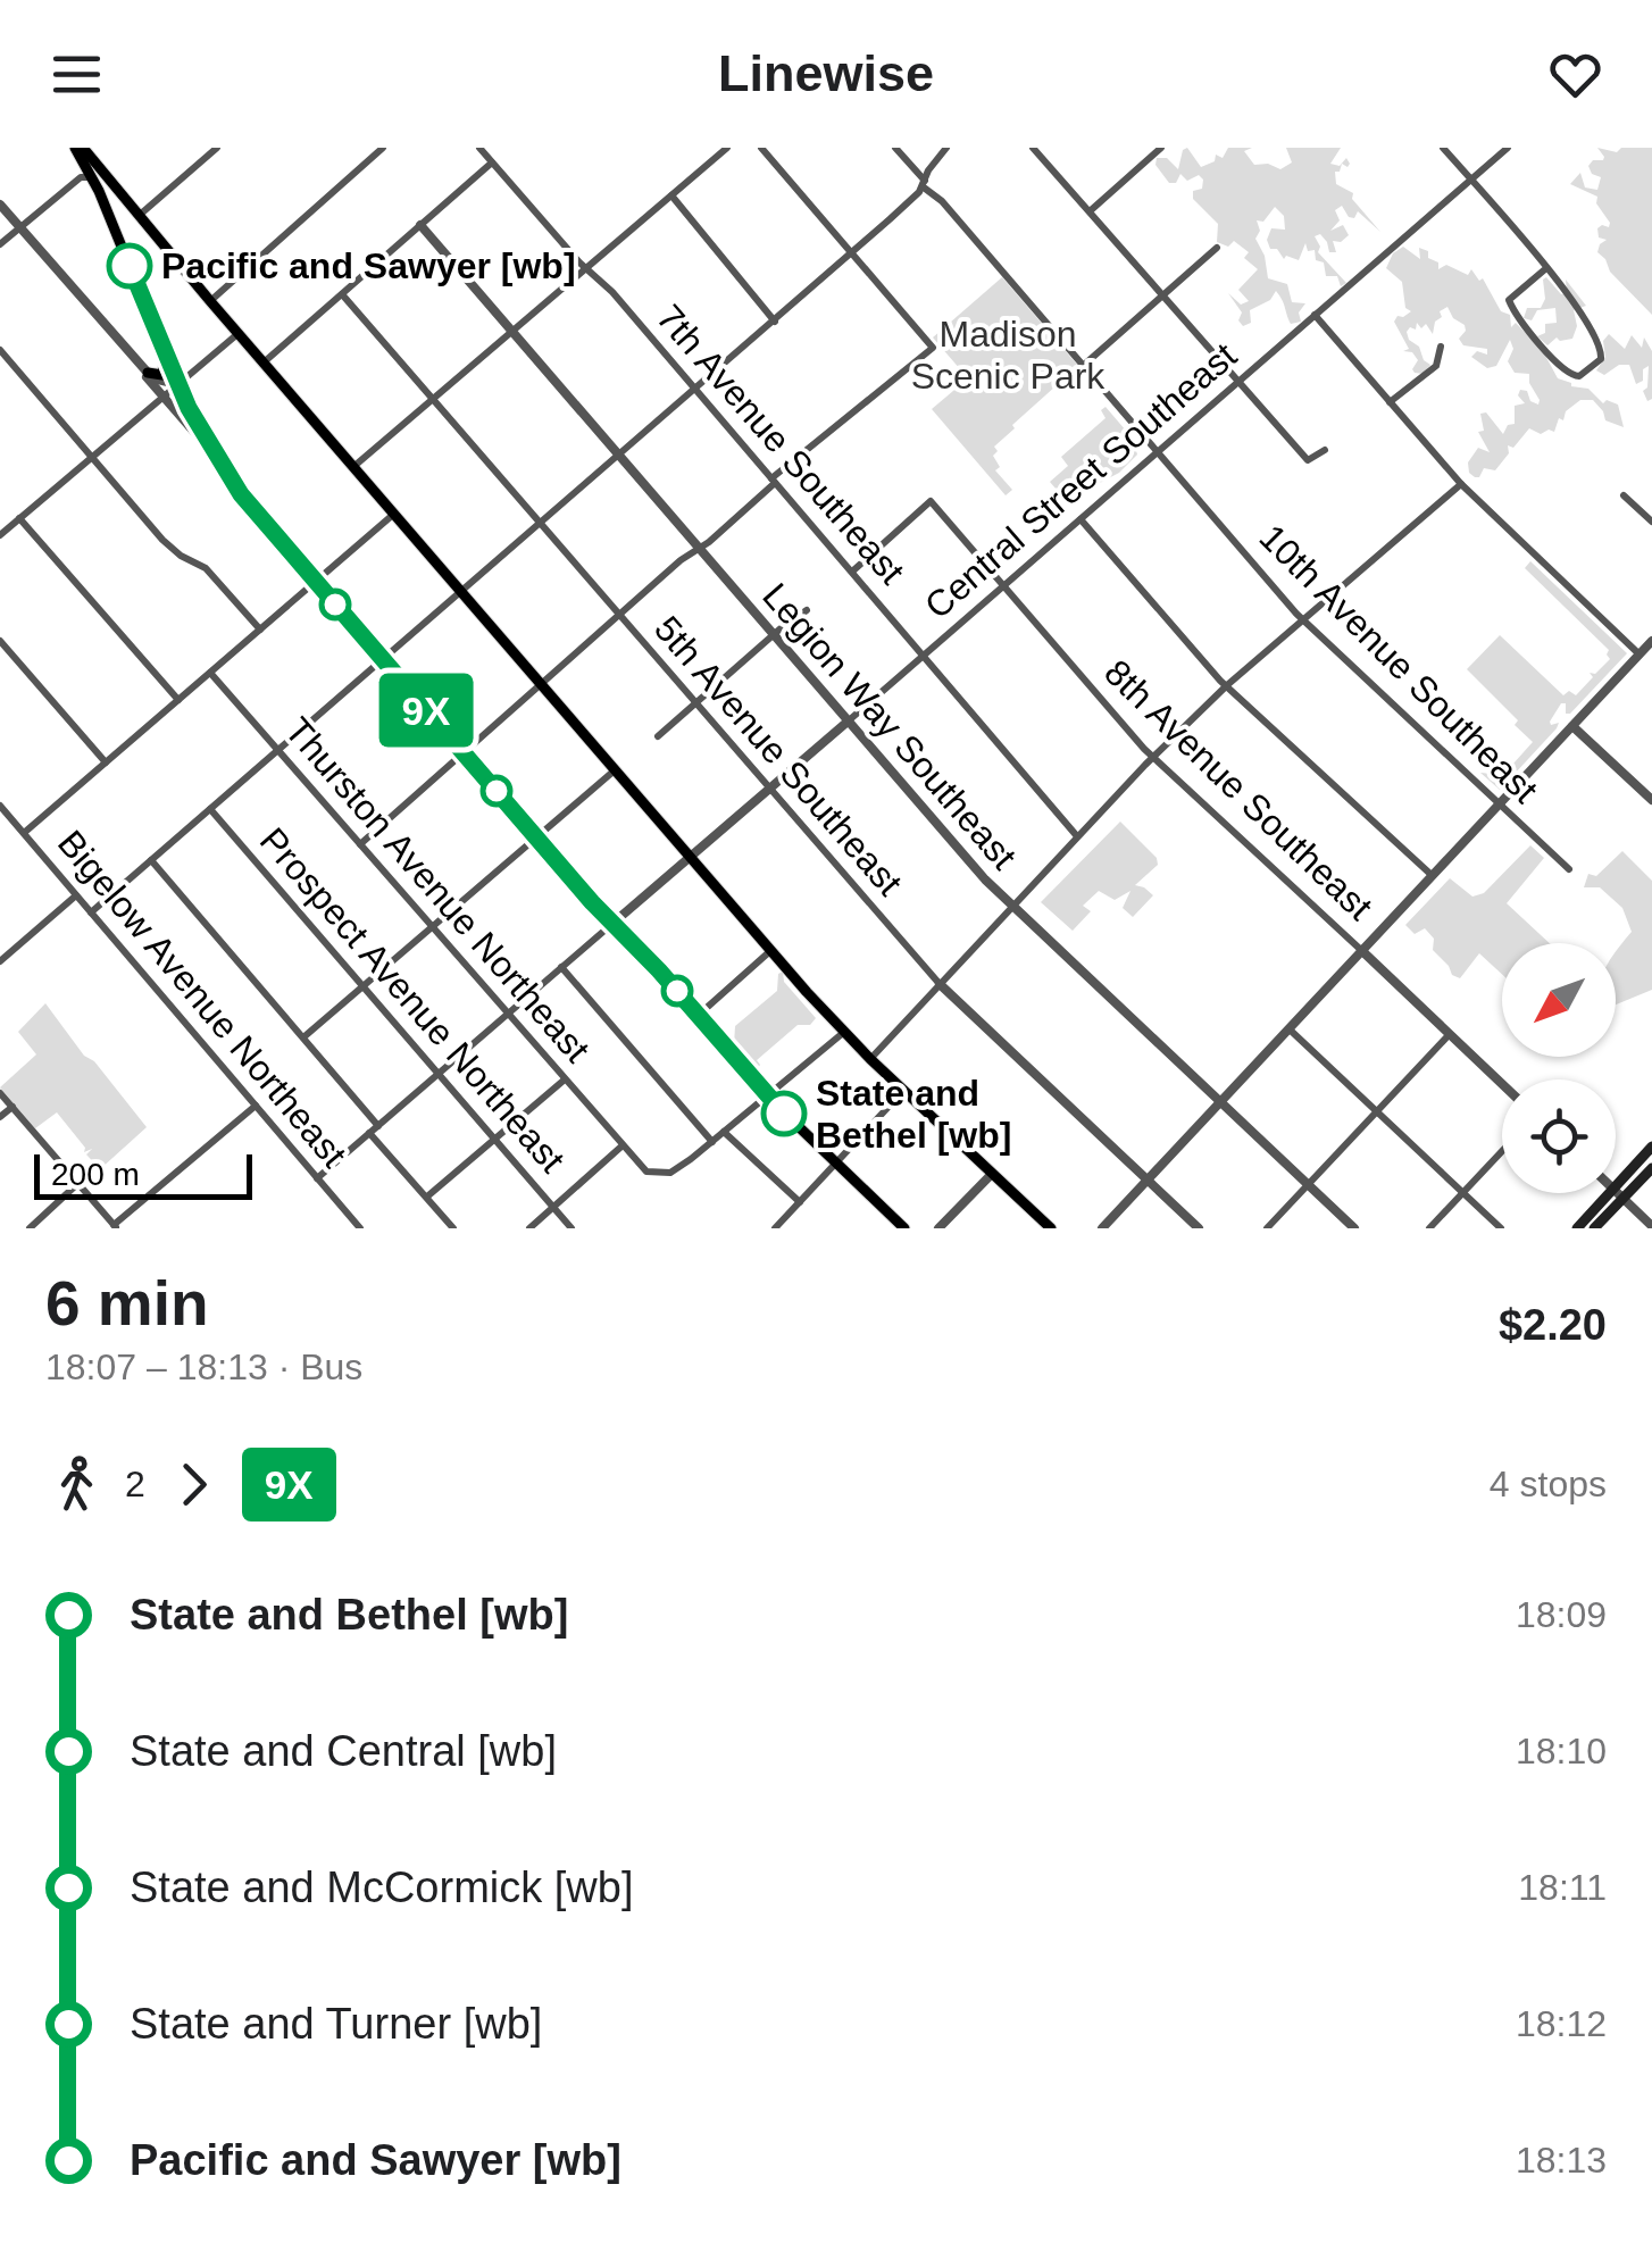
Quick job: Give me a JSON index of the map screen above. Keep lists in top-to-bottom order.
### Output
{
  "streets": {
    "street": [
      "7th Avenue Southeast",
      "Central Street Southeast",
      "10th Avenue Southeast",
      "Legion Way Southeast",
      "5th Avenue Southeast",
      "8th Avenue Southeast",
      "Thurston Avenue Northeast",
      "Bigelow Avenue Northeast",
      "Prospect Avenue Northeast"
    ]
  },
  "crossings": [
    ["7th Avenue Southeast", "Central Street Southeast"],
    ["7th Avenue Southeast", "8th Avenue Southeast"],
    ["Central Street Southeast", "10th Avenue Southeast"],
    ["Central Street Southeast", "Legion Way Southeast"],
    ["Central Street Southeast", "5th Avenue Southeast"],
    ["Central Street Southeast", "8th Avenue Southeast"]
  ],
  "parks": ["Madison Scenic Park"],
  "places": ["Pacific and Sawyer [wb]", "State and Bethel [wb]"],
  "lines": ["bus line 9X"],
  "scale_bar": "200 m",
  "north": "bottom left",
  "page": {
    "header": "Linewise",
    "on_map": "9X",
    "scale": "200 m",
    "heading": ["6 min", "18:07 – 18:13 · Bus", "$2.20"],
    "legs": ["2", "9X", "4 stops"],
    "list": [
      {
        "name": "State and Bethel [wb]",
        "value": "18:09"
      },
      {
        "name": "State and Central [wb]",
        "value": "18:10"
      },
      {
        "name": "State and McCormick [wb]",
        "value": "18:11"
      },
      {
        "name": "State and Turner [wb]",
        "value": "18:12"
      },
      {
        "name": "Pacific and Sawyer [wb]",
        "value": "18:13"
      }
    ]
  }
}
